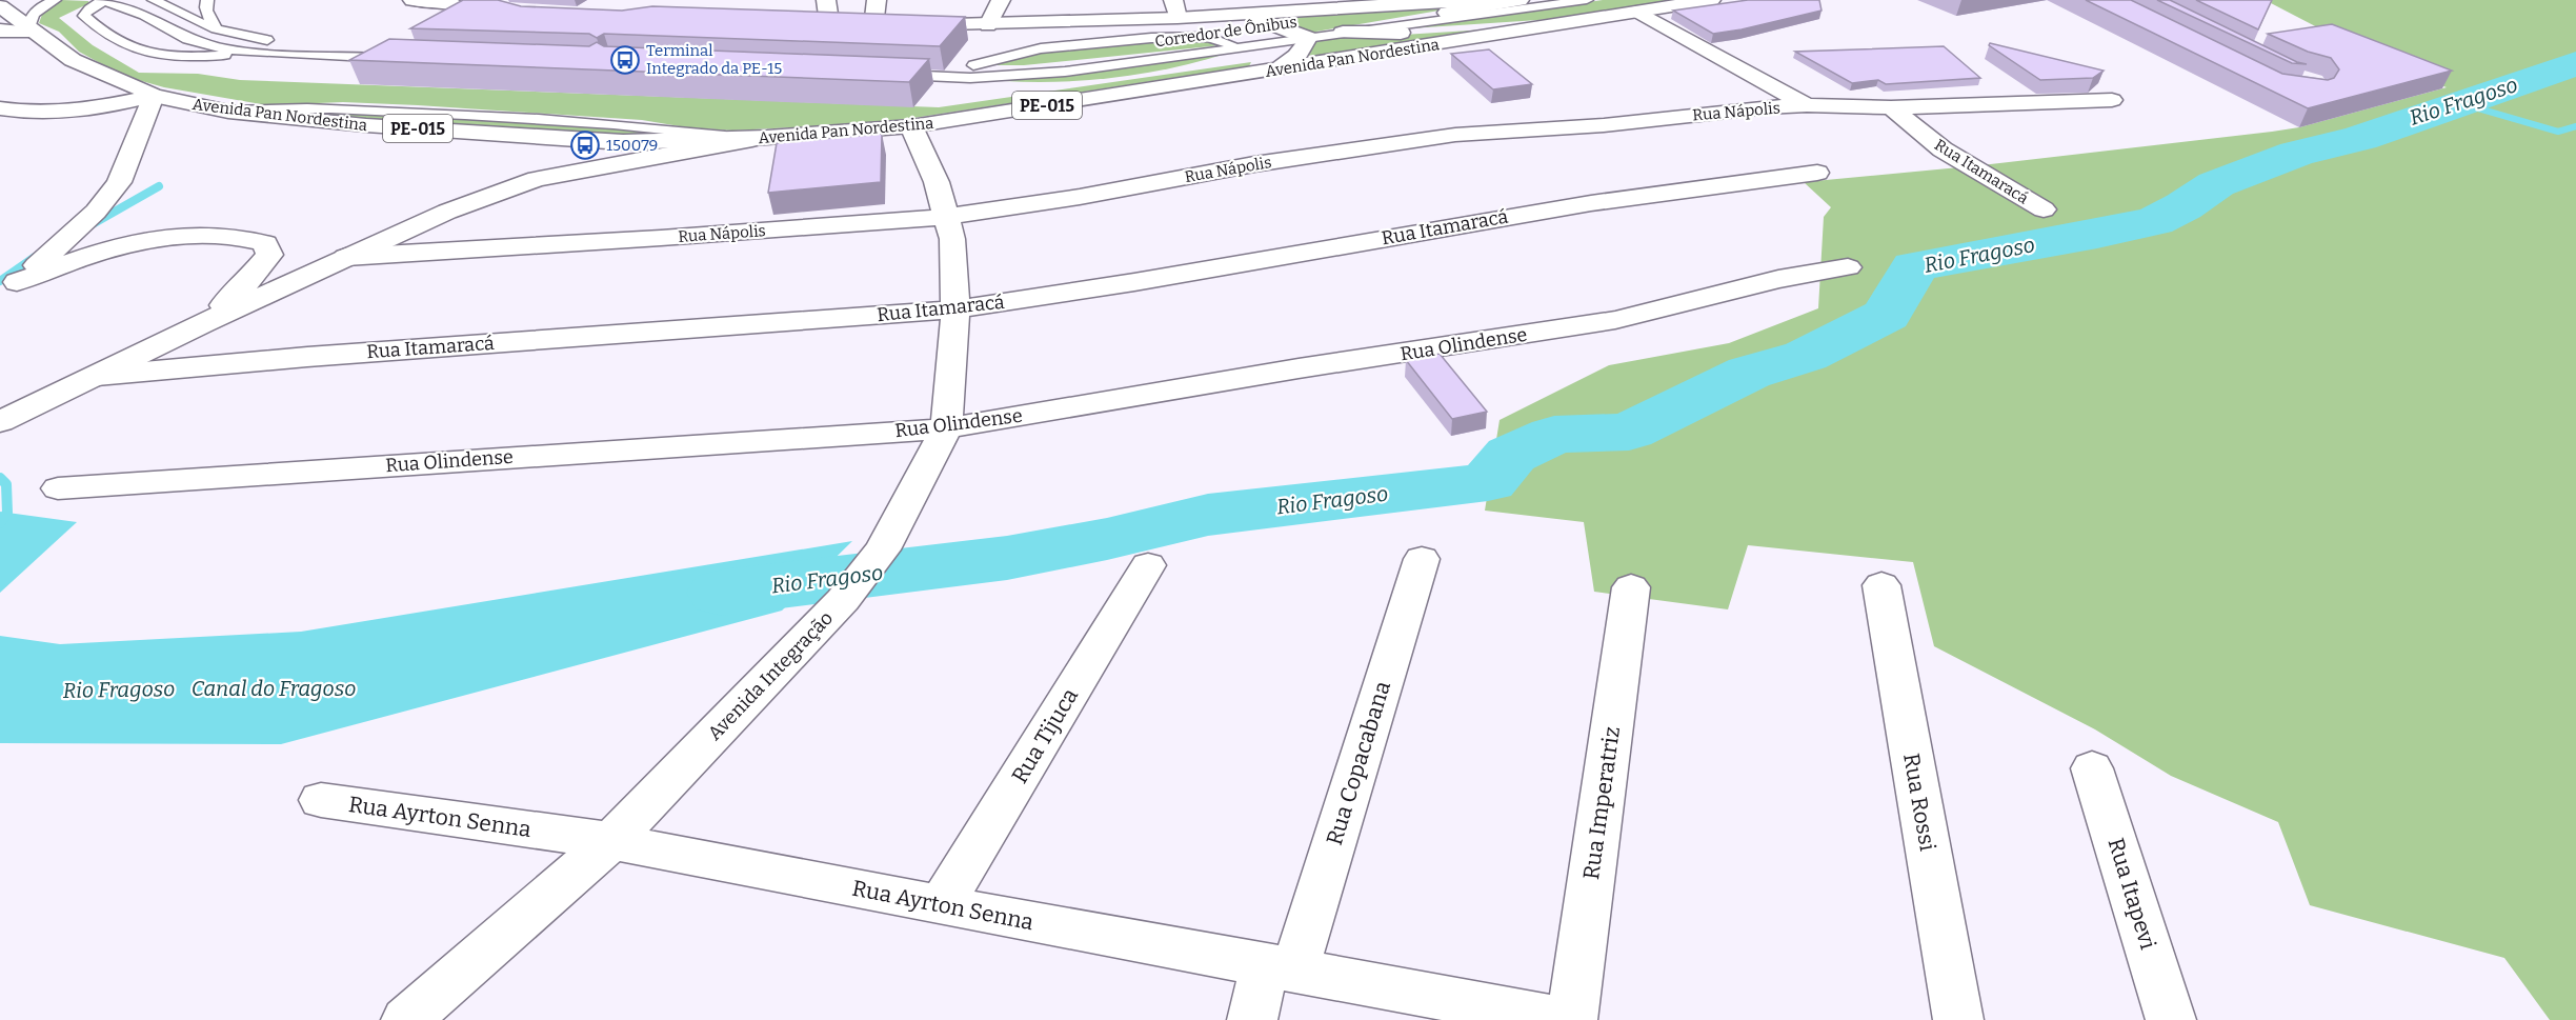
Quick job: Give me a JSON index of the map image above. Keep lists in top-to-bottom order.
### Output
{
  "streets": {
    "main road": [
      "Avenida Pan Nordestina",
      "PE-015",
      "Rua Nápolis",
      "Rua Itamaracá",
      "Rua Olindense",
      "Avenida Integração",
      "Rua Tijuca",
      "Rua Copacabana",
      "Rua Rossi",
      "Rua Imperatriz",
      "Rua Ayrton Senna",
      "Rua Itapevi"
    ],
    "lane": ["Corredor de Ônibus"]
  },
  "crossings": [
    ["Avenida Pan Nordestina", "Avenida Integração"],
    ["Rua Nápolis", "Rua Itamaracá"],
    ["Rua Nápolis", "Avenida Integração"],
    ["Rua Itamaracá", "Avenida Integração"],
    ["Rua Olindense", "Avenida Integração"],
    ["Avenida Integração", "Rua Ayrton Senna"],
    ["Rua Tijuca", "Rua Ayrton Senna"],
    ["Rua Copacabana", "Rua Ayrton Senna"]
  ],
  "water": ["Rio Fragoso", "Canal do Fragoso"],
  "places": {
    "bus stop": ["Terminal Integrado da PE-15", "150079"]
  }
}
